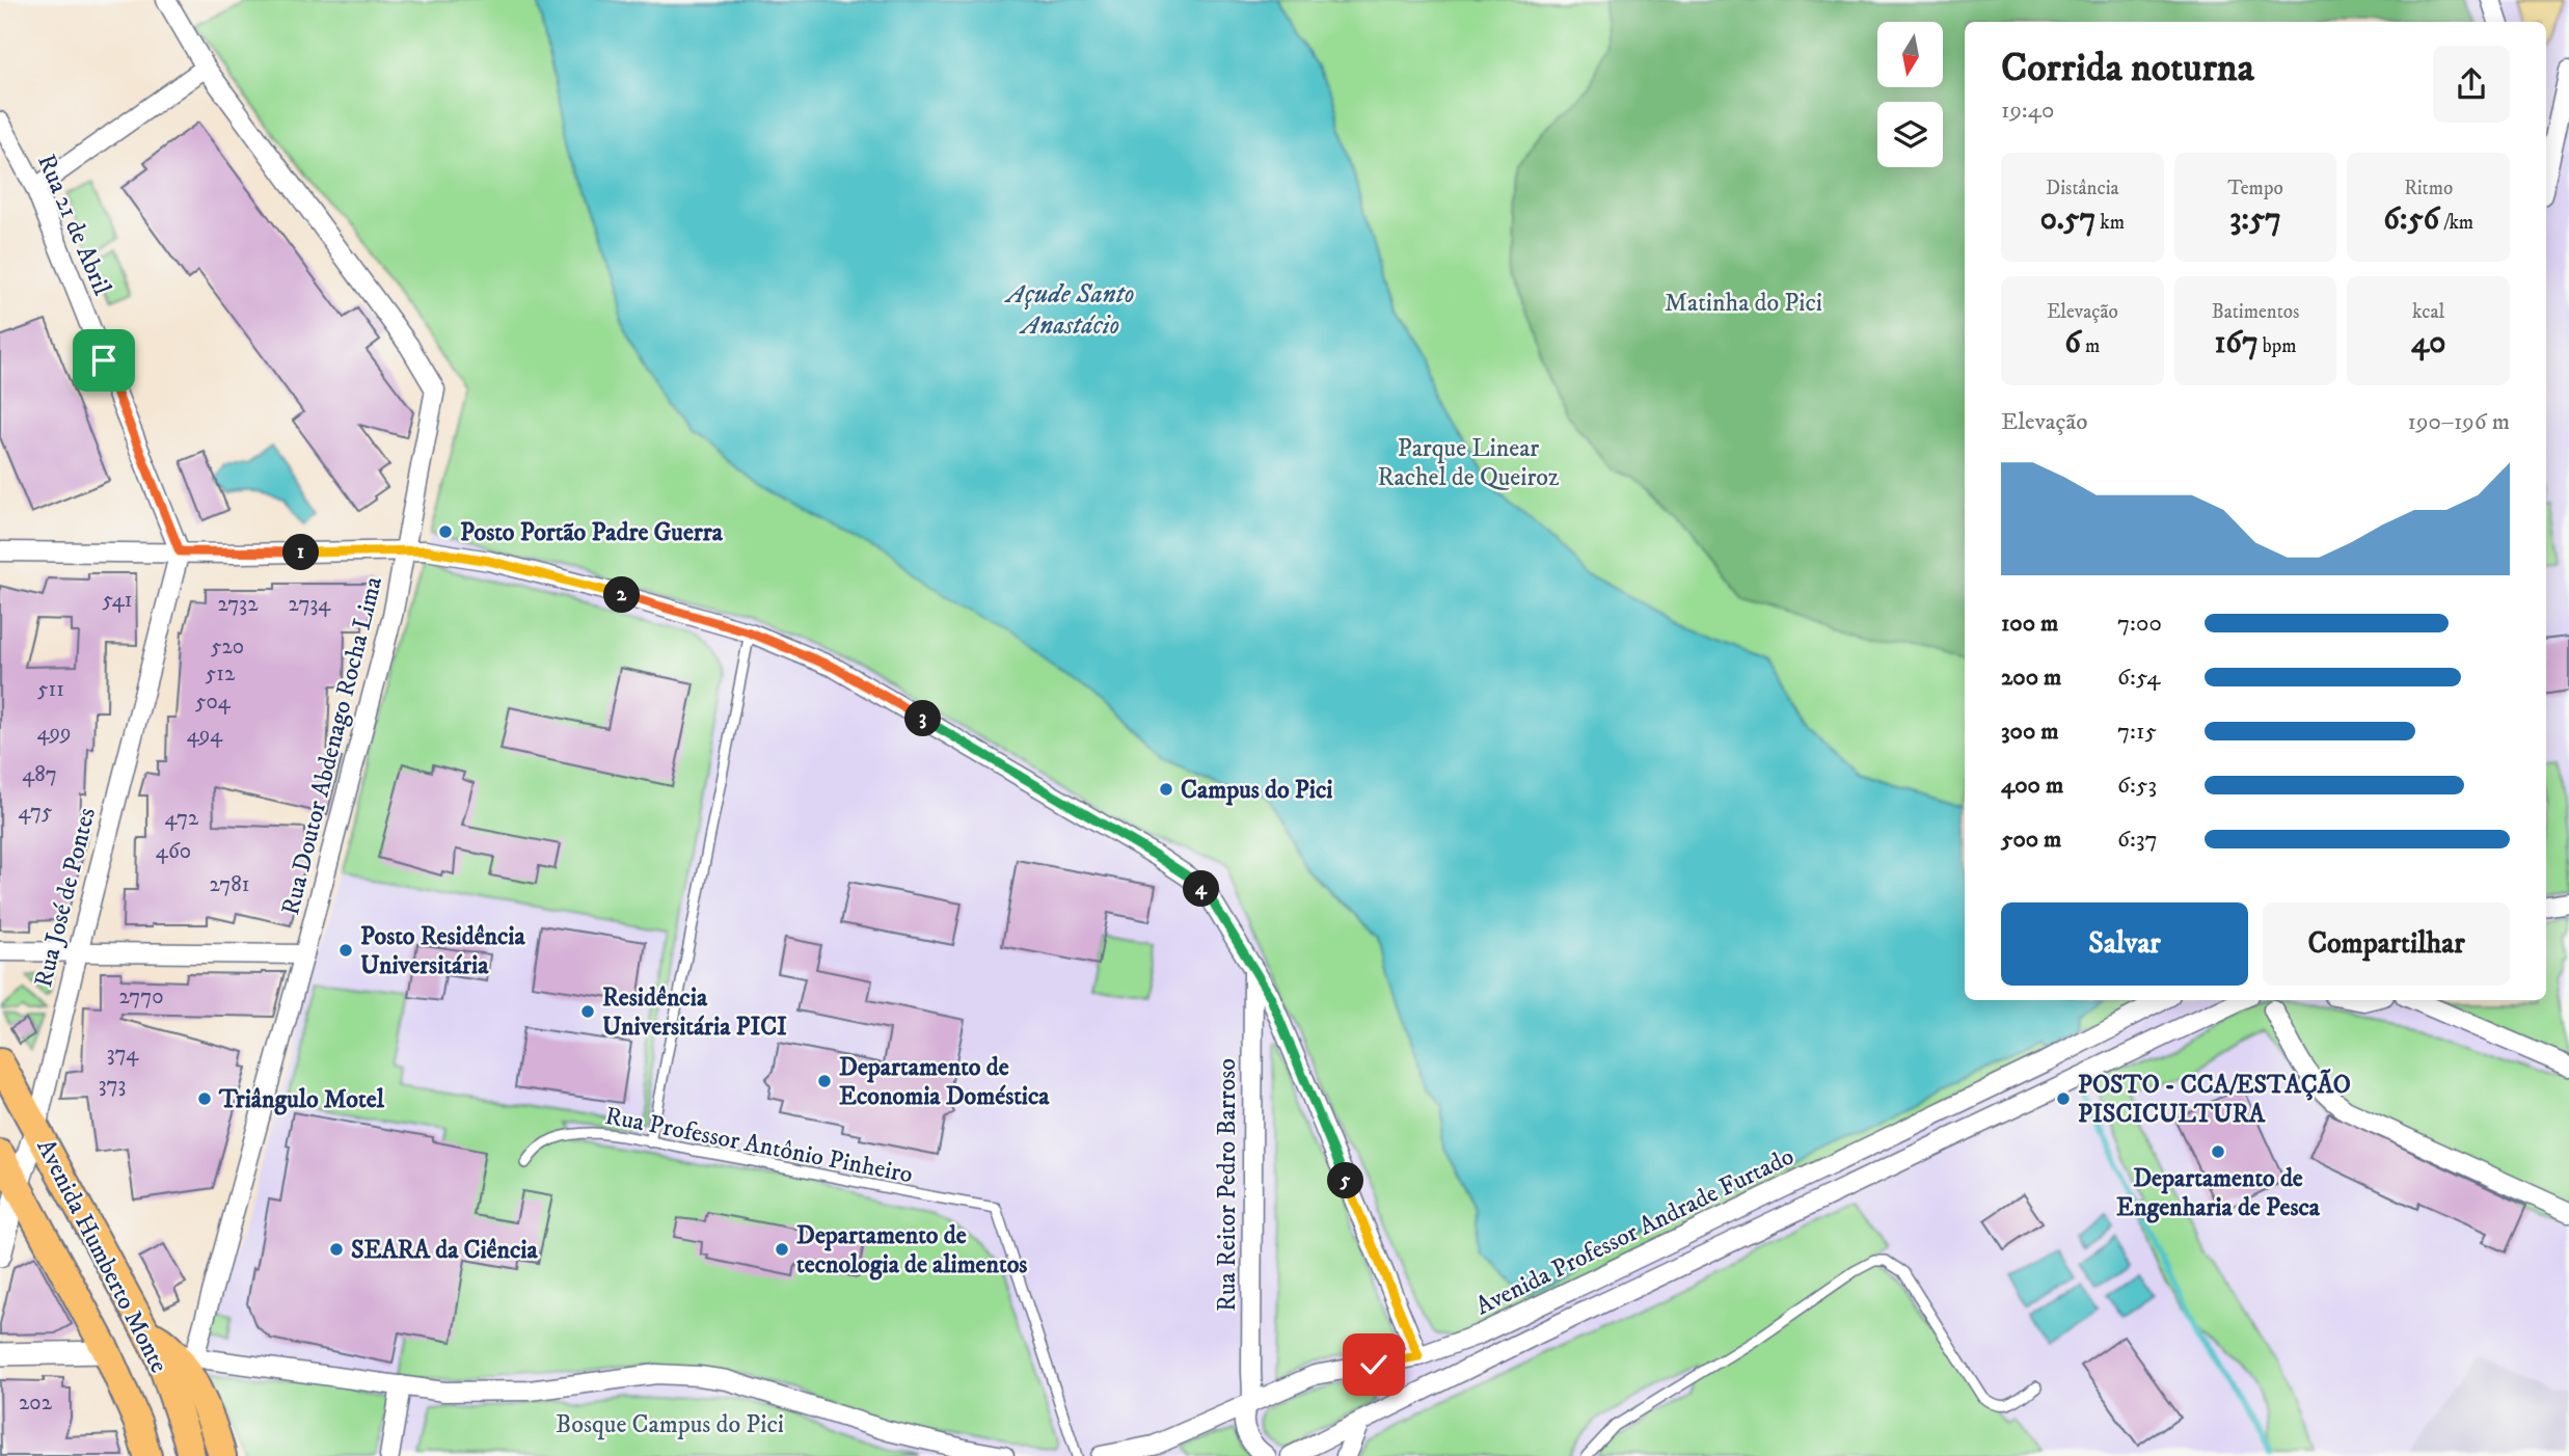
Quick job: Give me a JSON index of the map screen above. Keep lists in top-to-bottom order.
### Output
{
  "streets": {
    "main road": ["Avenida Humberto Monte"],
    "street": [
      "Rua 21 de Abril",
      "Rua Doutor Abdenago Rocha Lima",
      "Rua José de Pontes",
      "Rua Reitor Pedro Barroso",
      "Avenida Professor Andrade Furtado"
    ],
    "lane": ["Rua Professor Antônio Pinheiro"]
  },
  "crossings": [
    ["Rua 21 de Abril", "Rua José de Pontes"],
    ["Rua José de Pontes", "Avenida Humberto Monte"],
    ["Rua Reitor Pedro Barroso", "Avenida Professor Andrade Furtado"]
  ],
  "water": ["Açude Santo Anastácio"],
  "parks": ["Matinha do Pici", "Parque Linear Rachel de Queiroz", "Bosque Campus do Pici"],
  "places": [
    "Posto Portão Padre Guerra",
    "Campus do Pici",
    "Posto Residência Universitária",
    "Residência Universitária PICI",
    "Departamento de Economia Doméstica",
    "Triângulo Motel",
    "POSTO - CCA/ESTAÇÃO PISCICULTURA",
    "Departamento de Engenharia de Pesca",
    "SEARA da Ciência",
    "Departamento de tecnologia de alimentos"
  ],
  "house_numbers": [
    "541",
    "2732",
    "2734",
    "520",
    "512",
    "511",
    "504",
    "499",
    "494",
    "487",
    "475",
    "472",
    "460",
    "2781",
    "2770",
    "374",
    "373",
    "202"
  ],
  "north": "bottom",
  "page": {
    "heading": ["Corrida noturna", "19:40"],
    "stats": [
      ["Distância", "0.57 km"],
      ["Tempo", "3:57"],
      ["Ritmo", "6:56 /km"],
      ["Elevação", "6 m"],
      ["Batimentos", "167 bpm"],
      ["kcal", "40"]
    ],
    "chart": ["Elevação", "190–196 m"],
    "pins": [
      "1",
      "2",
      "3",
      "4",
      "5"
    ],
    "list": [
      {
        "name": "100 m",
        "note": "7:00"
      },
      {
        "name": "200 m",
        "note": "6:54"
      },
      {
        "name": "300 m",
        "note": "7:15"
      },
      {
        "name": "400 m",
        "note": "6:53"
      },
      {
        "name": "500 m",
        "note": "6:37"
      }
    ],
    "buttons": ["Salvar", "Compartilhar"]
  }
}
